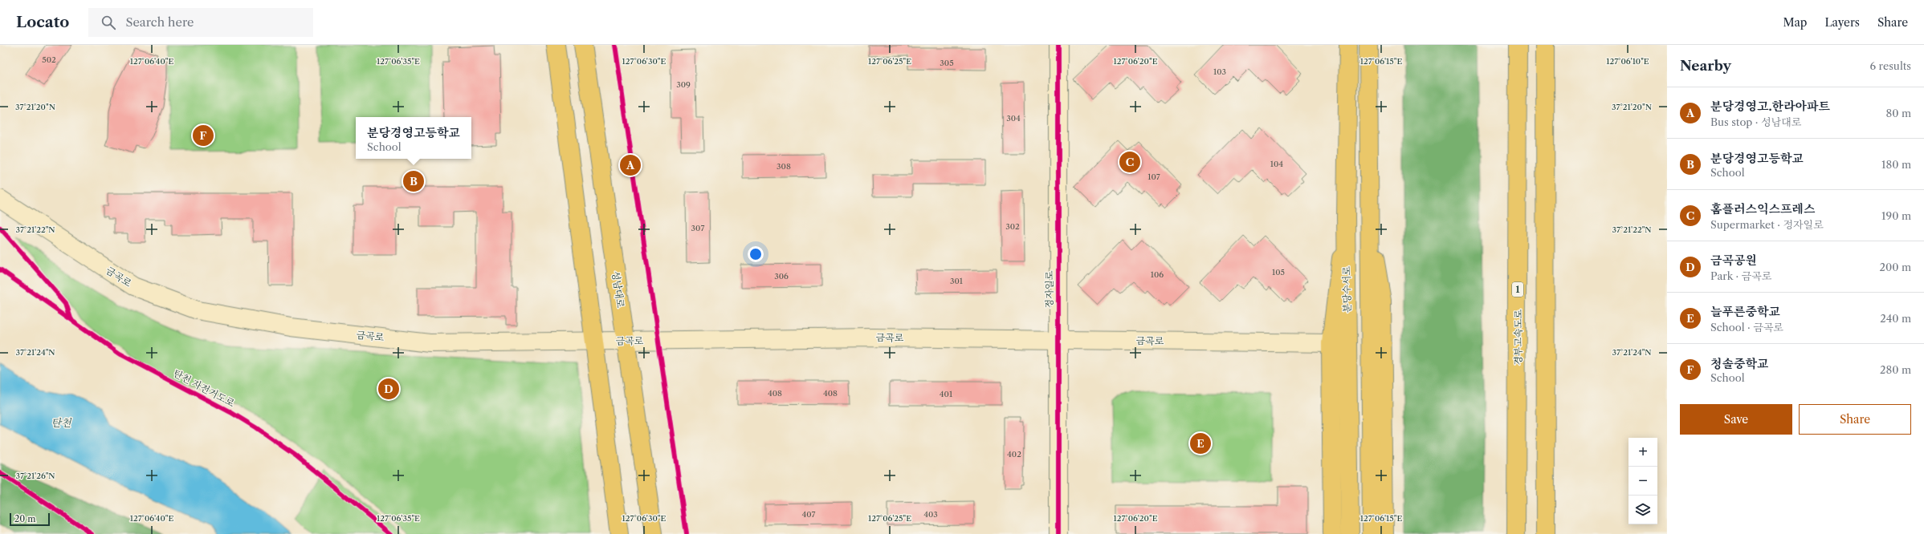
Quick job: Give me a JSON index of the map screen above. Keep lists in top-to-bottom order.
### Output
{
  "streets": {
    "main road": [
      "금곡로",
      "성남대로",
      "정자일로",
      "분당수서로",
      "1",
      "경부고속도로"
    ],
    "cycle path": ["탄천 자전거도로"]
  },
  "crossings": [
    ["금곡로", "성남대로"],
    ["금곡로", "정자일로"]
  ],
  "water": ["탄천"],
  "house_numbers": [
    "502",
    "305",
    "103",
    "309",
    "304",
    "104",
    "308",
    "107",
    "302",
    "307",
    "105",
    "106",
    "306",
    "301",
    "408",
    "408",
    "401",
    "402",
    "407",
    "403"
  ],
  "scale_bar": "20 m",
  "page": {
    "header": "Locato",
    "search": "Search here",
    "nav": ["Map", "Layers", "Share"],
    "heading": ["Nearby", "6 results"],
    "list": [
      {
        "mark": "A",
        "name": "분당경영고.한라아파트",
        "note": "Bus stop · 성남대로",
        "value": "80 m"
      },
      {
        "mark": "B",
        "name": "분당경영고등학교",
        "note": "School",
        "value": "180 m"
      },
      {
        "mark": "C",
        "name": "홈플러스익스프레스",
        "note": "Supermarket · 정자일로",
        "value": "190 m"
      },
      {
        "mark": "D",
        "name": "금곡공원",
        "note": "Park · 금곡로",
        "value": "200 m"
      },
      {
        "mark": "E",
        "name": "늘푸른중학교",
        "note": "School · 금곡로",
        "value": "240 m"
      },
      {
        "mark": "F",
        "name": "청솔중학교",
        "note": "School",
        "value": "280 m"
      }
    ],
    "popup": ["분당경영고등학교", "School"],
    "pins": [
      "F",
      "C",
      "A",
      "B",
      "D",
      "E"
    ],
    "buttons": ["Save", "Share"],
    "map_buttons": ["+", "−"],
    "scale": "20 m"
  },
  "coordinates": [
    "127°06'40\"E",
    "127°06'35\"E",
    "127°06'30\"E",
    "127°06'25\"E",
    "127°06'20\"E",
    "127°06'15\"E",
    "127°06'10\"E",
    "37°21'20\"N",
    "37°21'22\"N",
    "37°21'24\"N",
    "37°21'26\"N"
  ]
}
